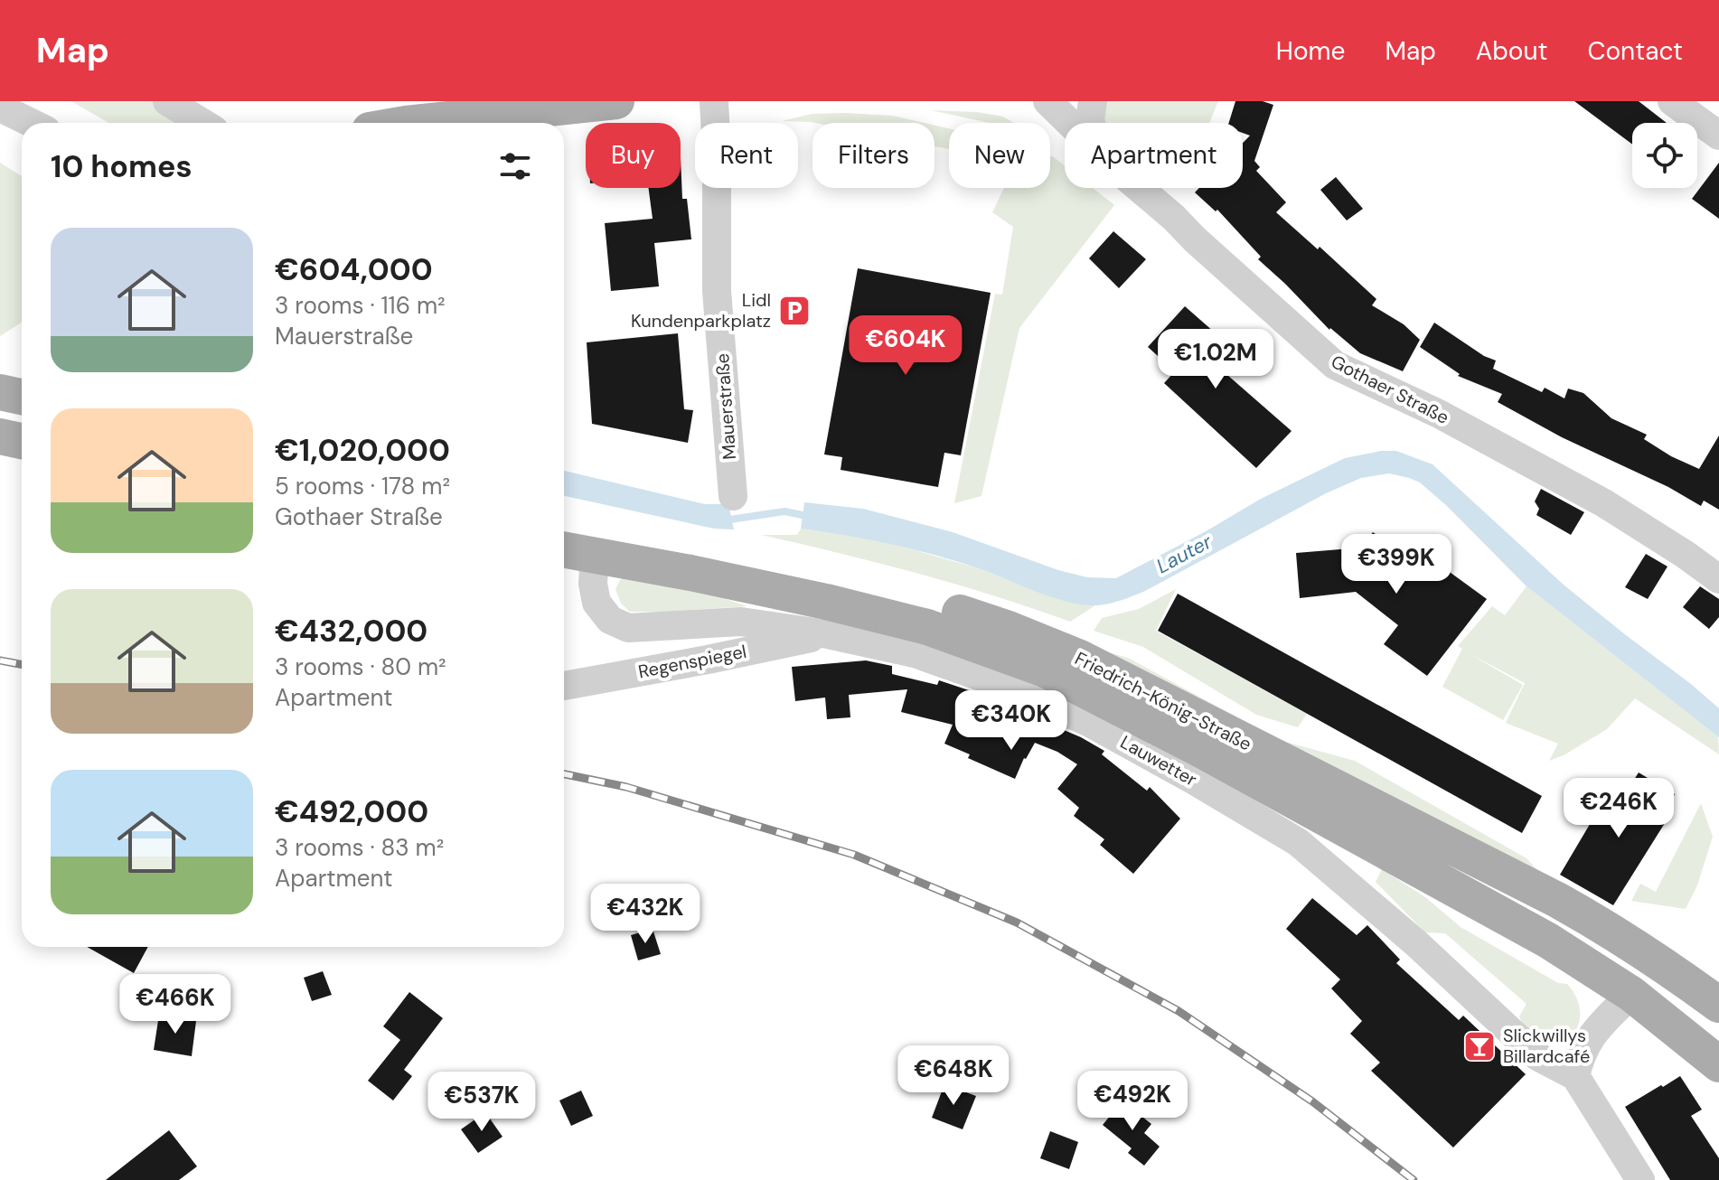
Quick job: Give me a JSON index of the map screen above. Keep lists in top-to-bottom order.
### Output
{
  "streets": {
    "main road": ["Friedrich-König-Straße"],
    "street": [
      "Gothaer Straße",
      "Mauerstraße",
      "Regenspiegel",
      "Lauwetter"
    ]
  },
  "crossings": [
    ["Regenspiegel", "Lauwetter"],
    ["Friedrich-König-Straße", "Lauwetter"]
  ],
  "water": ["Lauter"],
  "places": {
    "parking": ["Lidl Kundenparkplatz"],
    "bar": ["Slickwillys Billardcafé"]
  },
  "page": {
    "header": "Map",
    "nav": [
      "Home",
      "Map",
      "About",
      "Contact"
    ],
    "chip": [
      "Buy",
      "Rent",
      "Filters",
      "New",
      "Apartment"
    ],
    "heading": "10 homes",
    "list": [
      {
        "name": "€604,000",
        "note": "3 rooms · 116 m² · Mauerstraße"
      },
      {
        "name": "€1,020,000",
        "note": "5 rooms · 178 m² · Gothaer Straße"
      },
      {
        "name": "€432,000",
        "note": "3 rooms · 80 m² · Apartment"
      },
      {
        "name": "€492,000",
        "note": "3 rooms · 83 m² · Apartment"
      }
    ],
    "price": [
      "€604K",
      "€1.02M",
      "€399K",
      "€340K",
      "€246K",
      "€432K",
      "€466K",
      "€648K",
      "€492K",
      "€537K"
    ]
  }
}
